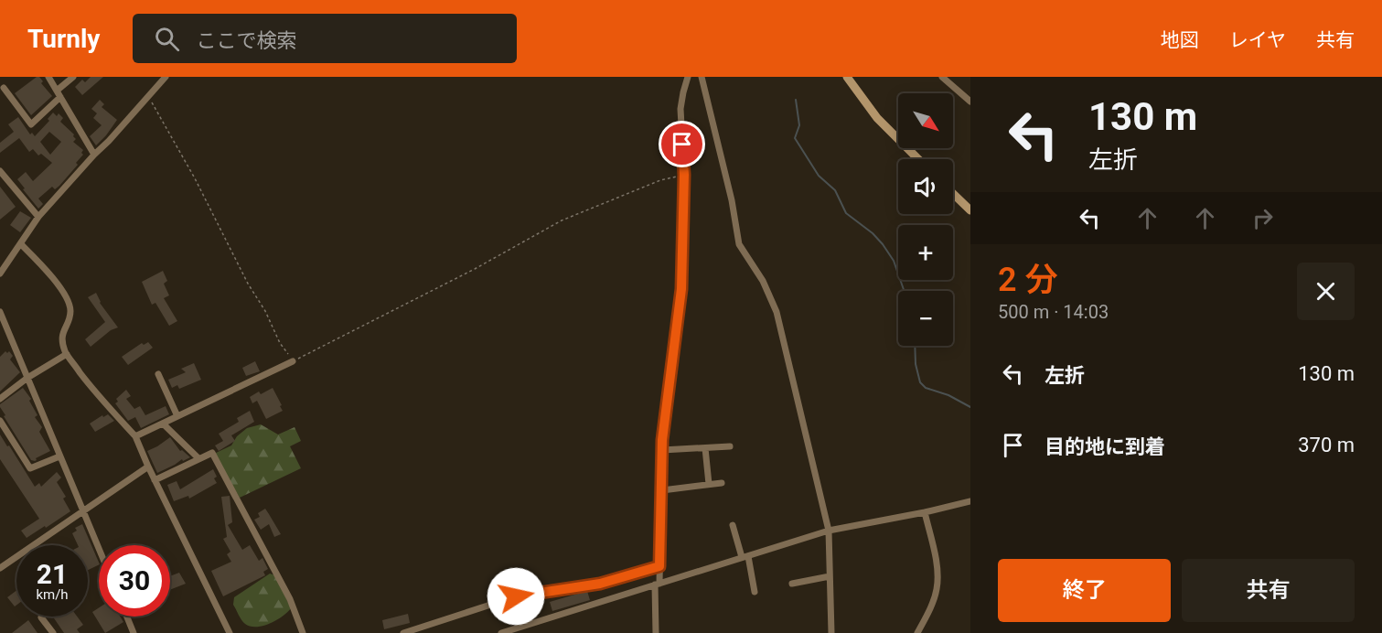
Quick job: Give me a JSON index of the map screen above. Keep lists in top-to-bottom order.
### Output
{
  "north": "bottom right",
  "page": {
    "header": "Turnly",
    "search": "ここで検索",
    "nav": ["地図", "レイヤ", "共有"],
    "turn": ["130 m", "左折"],
    "map_buttons": ["+", "−"],
    "heading": ["2 分", "500 m · 14:03"],
    "list": [
      {
        "name": "左折",
        "value": "130 m"
      },
      {
        "name": "目的地に到着",
        "value": "370 m"
      }
    ],
    "speed": "21 km/h",
    "limit": "30",
    "buttons": ["終了", "共有"]
  }
}
